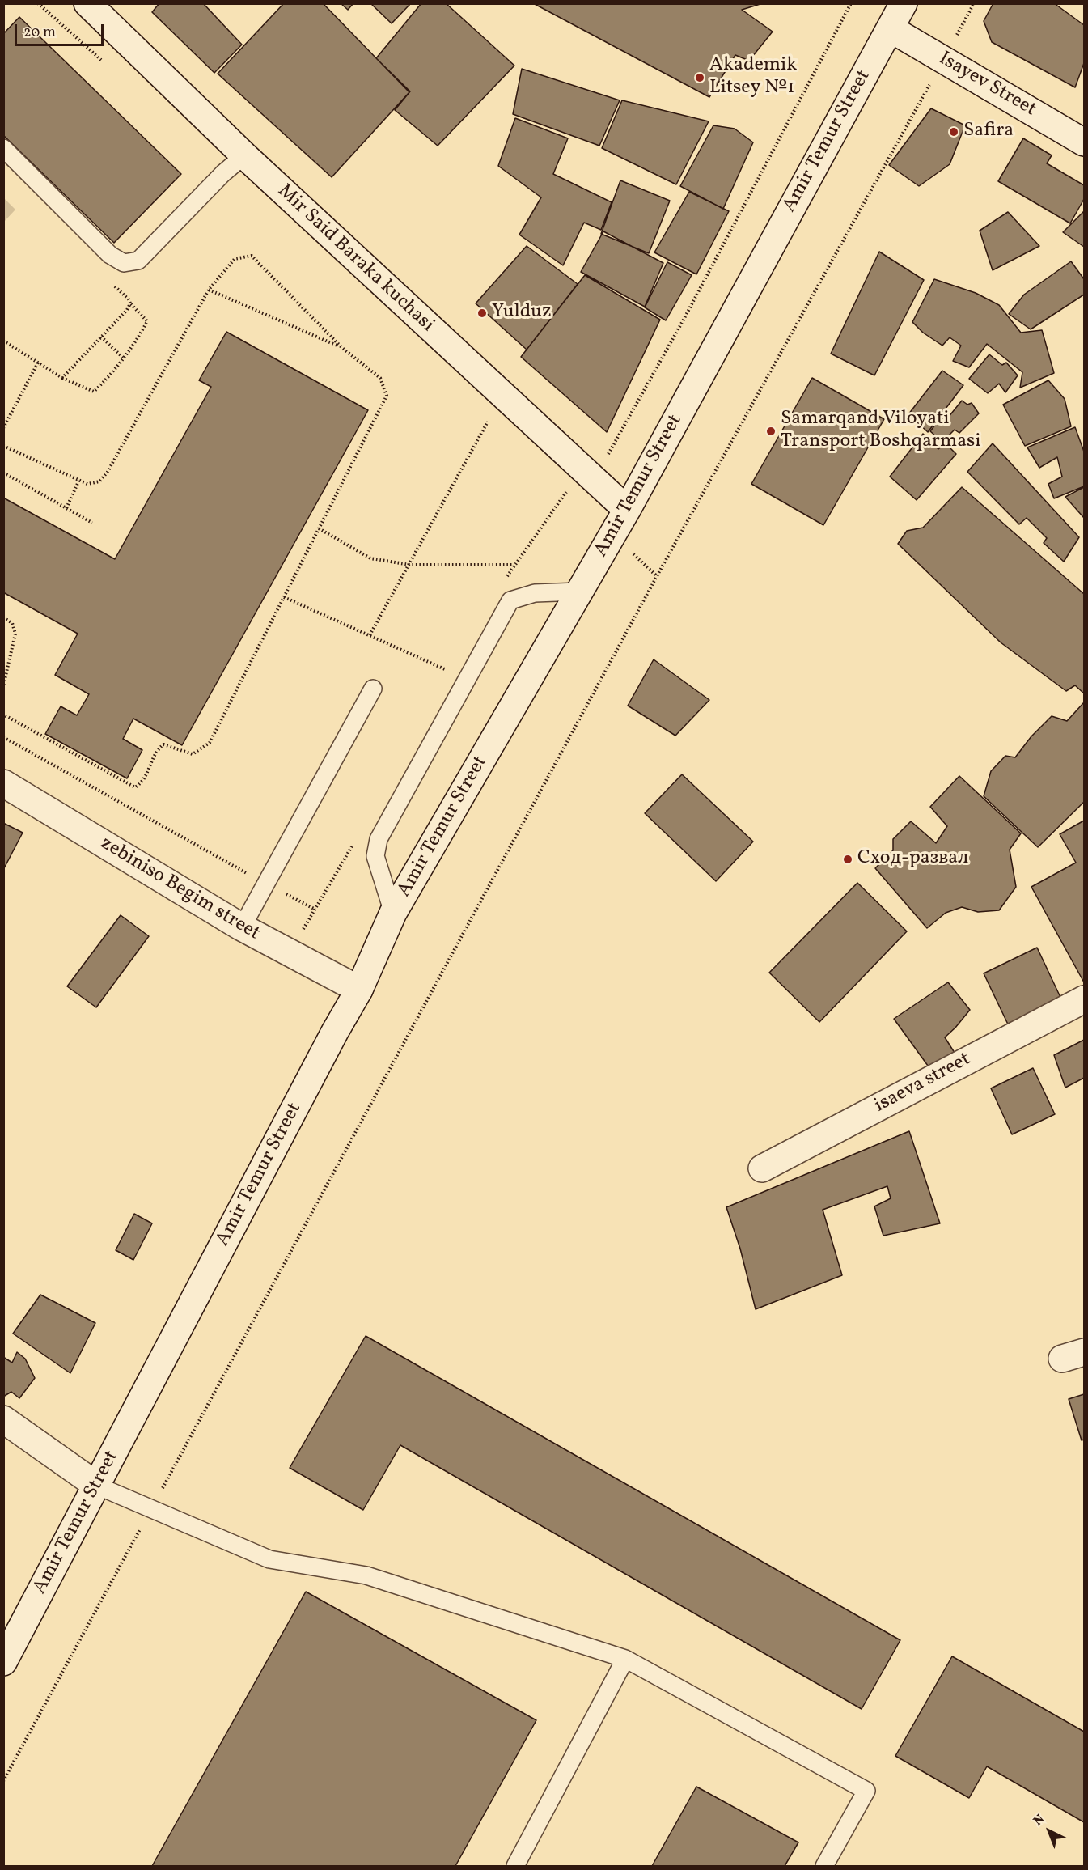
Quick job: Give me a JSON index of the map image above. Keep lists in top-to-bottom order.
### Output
{
  "streets": {
    "main road": [
      "Isayev Street",
      "Amir Temur Street",
      "Mir Said Baraka kuchasi",
      "zebiniso Begim street",
      "isaeva street"
    ]
  },
  "crossings": [
    ["Isayev Street", "Amir Temur Street"],
    ["Amir Temur Street", "Mir Said Baraka kuchasi"],
    ["Amir Temur Street", "zebiniso Begim street"]
  ],
  "places": [
    "Akademik Litsey №1",
    "Safira",
    "Yulduz",
    "Samarqand Viloyati Transport Boshqarmasi",
    "Сход-развал"
  ],
  "scale_bar": "20 m",
  "north": "top left"
}
